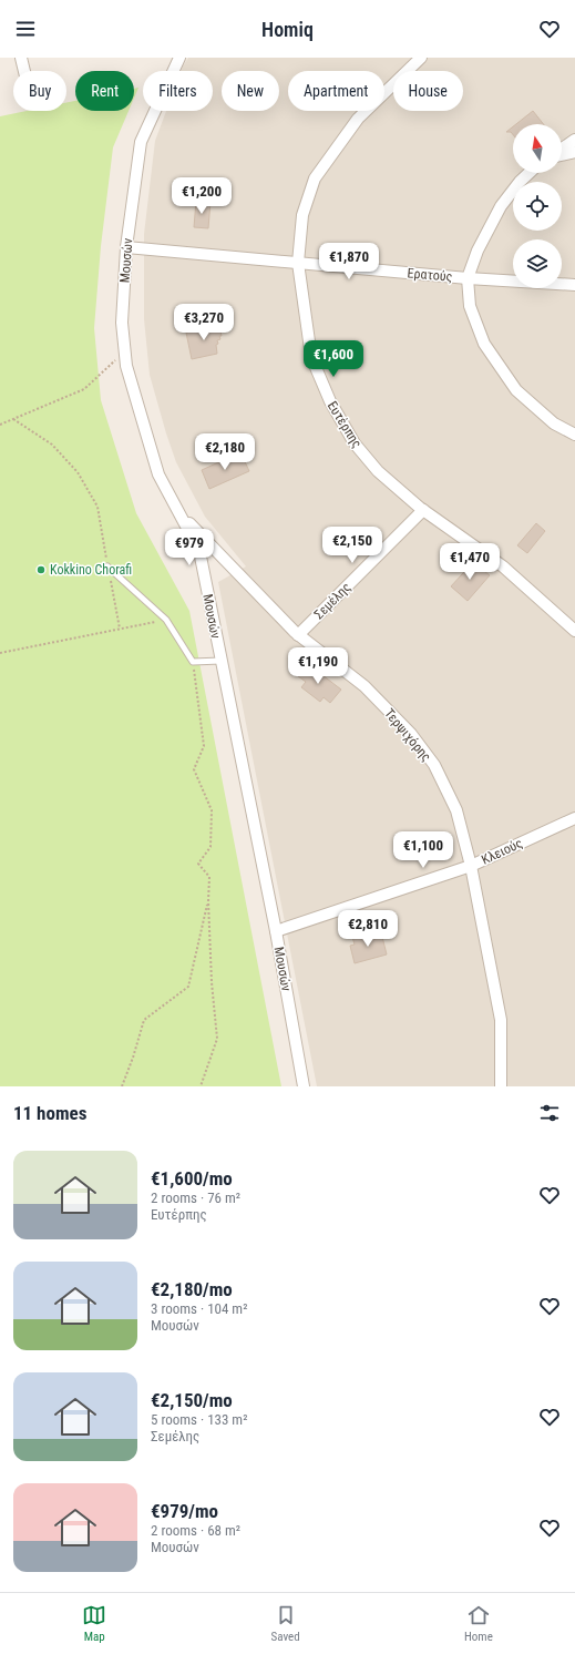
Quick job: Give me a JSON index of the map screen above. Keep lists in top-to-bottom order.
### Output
{
  "streets": {
    "street": [
      "Μουσών",
      "Ερατούς",
      "Ευτέρπης",
      "Σεμέλης",
      "Τερψιχόρης",
      "Κλειούς"
    ]
  },
  "crossings": [
    ["Μουσών", "Ερατούς"],
    ["Μουσών", "Τερψιχόρης"],
    ["Μουσών", "Κλειούς"],
    ["Ερατούς", "Ευτέρπης"],
    ["Ευτέρπης", "Σεμέλης"],
    ["Σεμέλης", "Τερψιχόρης"],
    ["Τερψιχόρης", "Κλειούς"]
  ],
  "places": ["Kokkino Chorafi"],
  "north": "top",
  "page": {
    "header": "Homiq",
    "chip": [
      "Buy",
      "Rent",
      "Filters",
      "New",
      "Apartment",
      "House"
    ],
    "price": [
      "€1,200",
      "€1,870",
      "€3,270",
      "€1,600",
      "€2,180",
      "€2,150",
      "€979",
      "€1,470",
      "€1,190",
      "€1,100",
      "€2,810"
    ],
    "heading": "11 homes",
    "list": [
      {
        "name": "€1,600/mo",
        "note": "2 rooms · 76 m² · Ευτέρπης"
      },
      {
        "name": "€2,180/mo",
        "note": "3 rooms · 104 m² · Μουσών"
      },
      {
        "name": "€2,150/mo",
        "note": "5 rooms · 133 m² · Σεμέλης"
      },
      {
        "name": "€979/mo",
        "note": "2 rooms · 68 m² · Μουσών"
      }
    ],
    "tabs": ["Map", "Saved", "Home"]
  }
}
